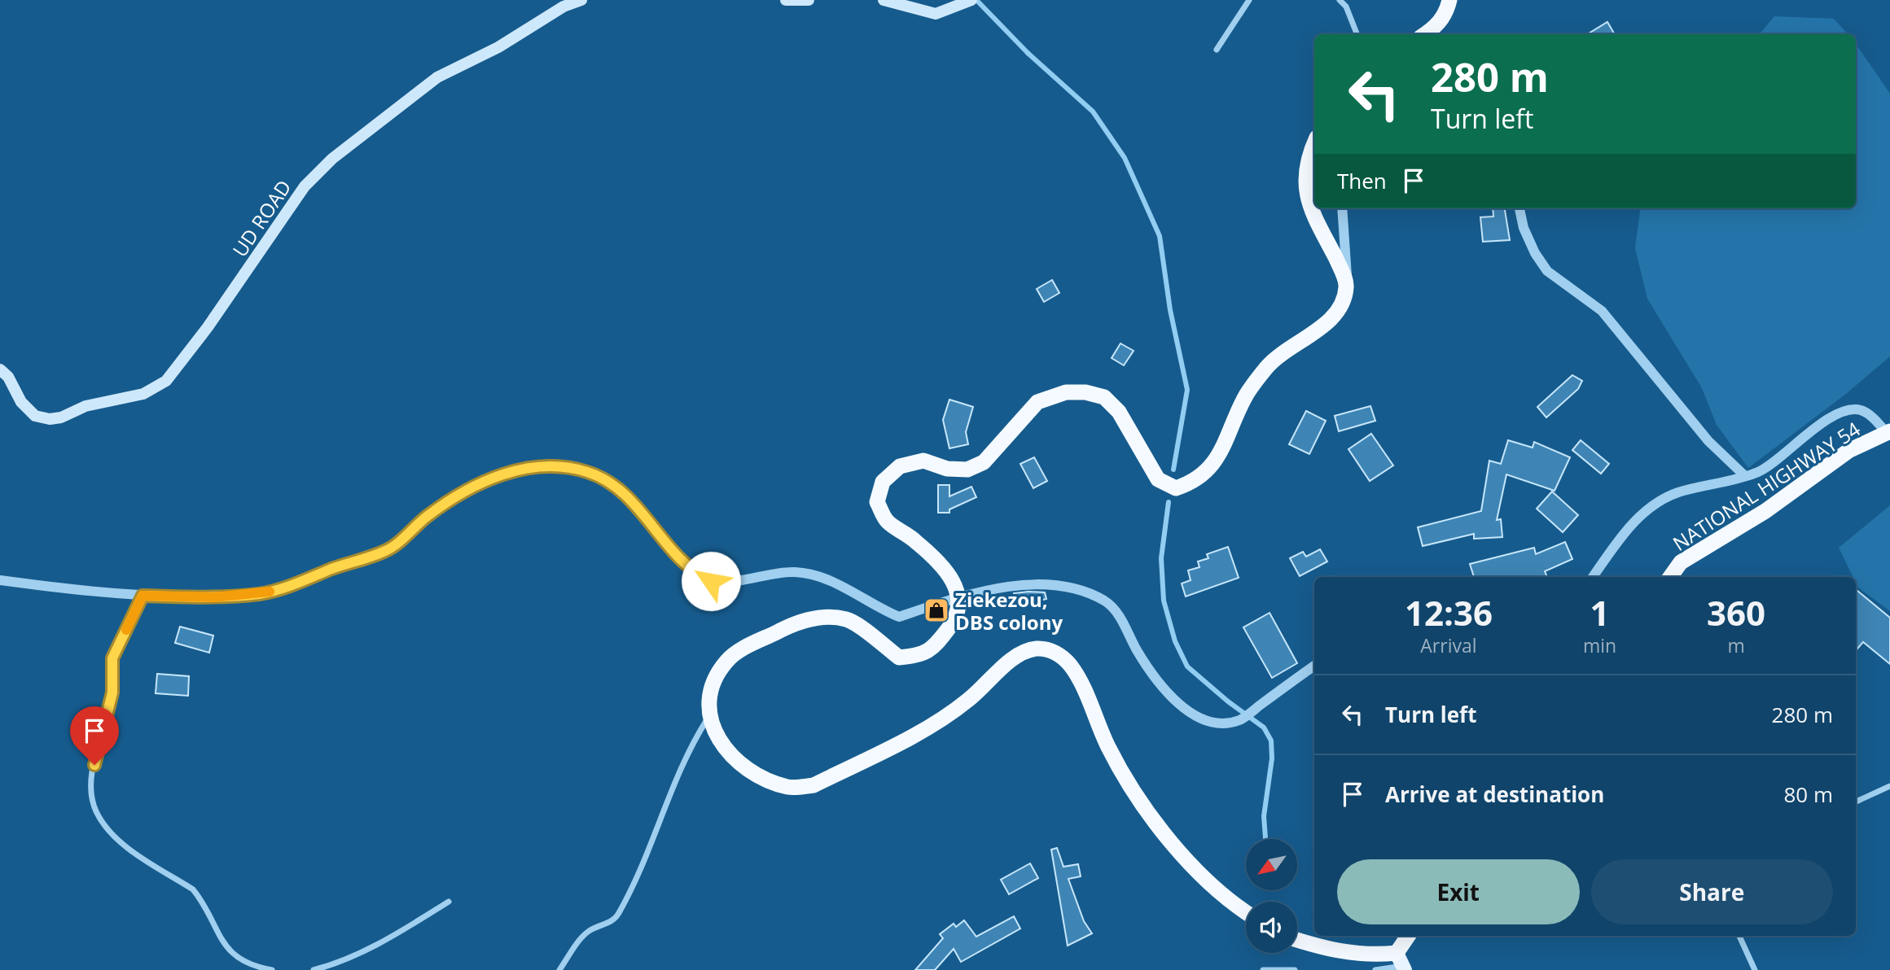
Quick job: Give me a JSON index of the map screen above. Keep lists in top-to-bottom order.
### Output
{
  "streets": {
    "highway": ["NATIONAL HIGHWAY 54"],
    "main road": ["UD ROAD"]
  },
  "places": {
    "shop": ["Ziekezou, DBS colony"]
  },
  "north": "bottom left",
  "page": {
    "turn": ["280 m", "Turn left"],
    "then": "Then",
    "eta": [
      "12:36",
      "Arrival",
      "1",
      "min",
      "360",
      "m"
    ],
    "list": [
      {
        "name": "Turn left",
        "value": "280 m"
      },
      {
        "name": "Arrive at destination",
        "value": "80 m"
      }
    ],
    "buttons": ["Exit", "Share"]
  }
}
